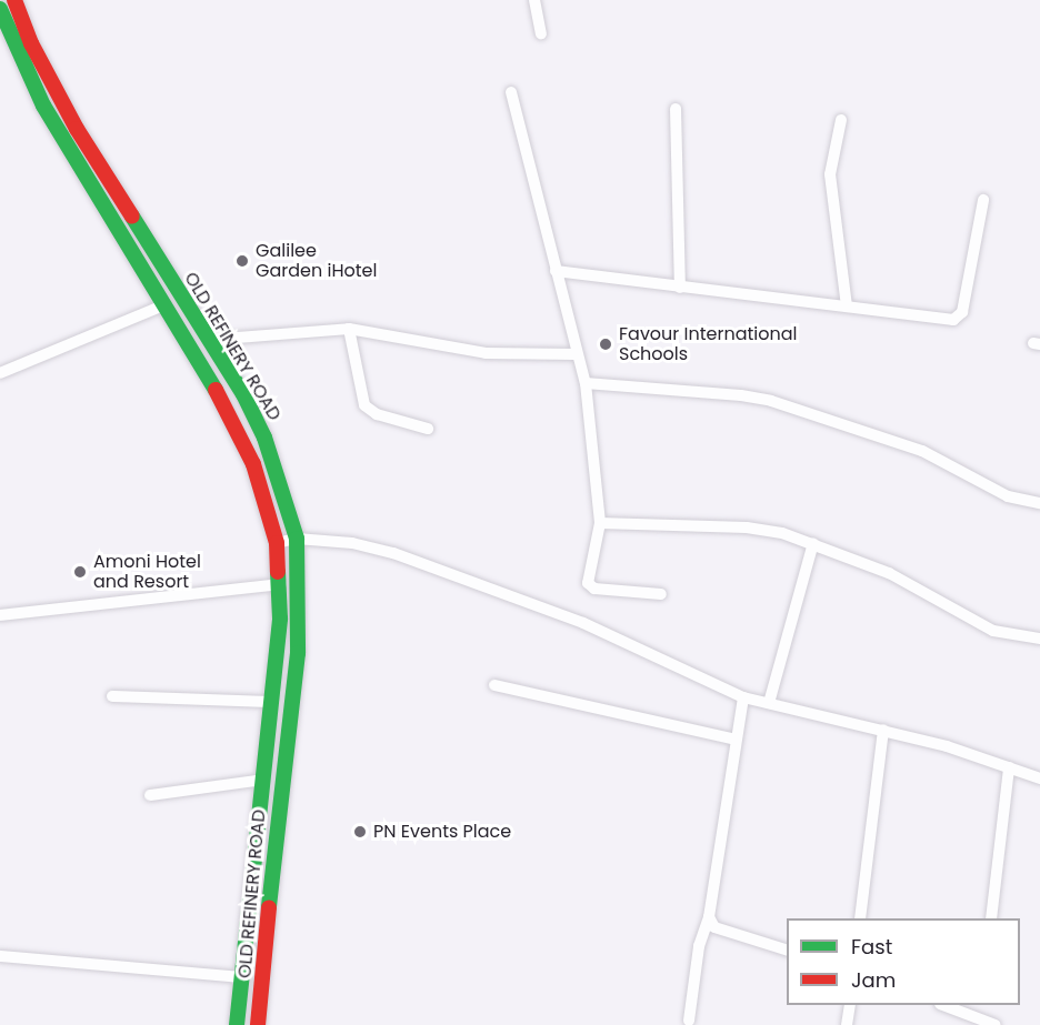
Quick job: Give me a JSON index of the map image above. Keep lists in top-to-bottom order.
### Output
{
  "streets": {
    "main road": ["OLD REFINERY ROAD"]
  },
  "places": [
    "Galilee Garden iHotel",
    "Favour International Schools",
    "Amoni Hotel and Resort",
    "PN Events Place"
  ],
  "legend": ["Fast", "Jam"]
}
